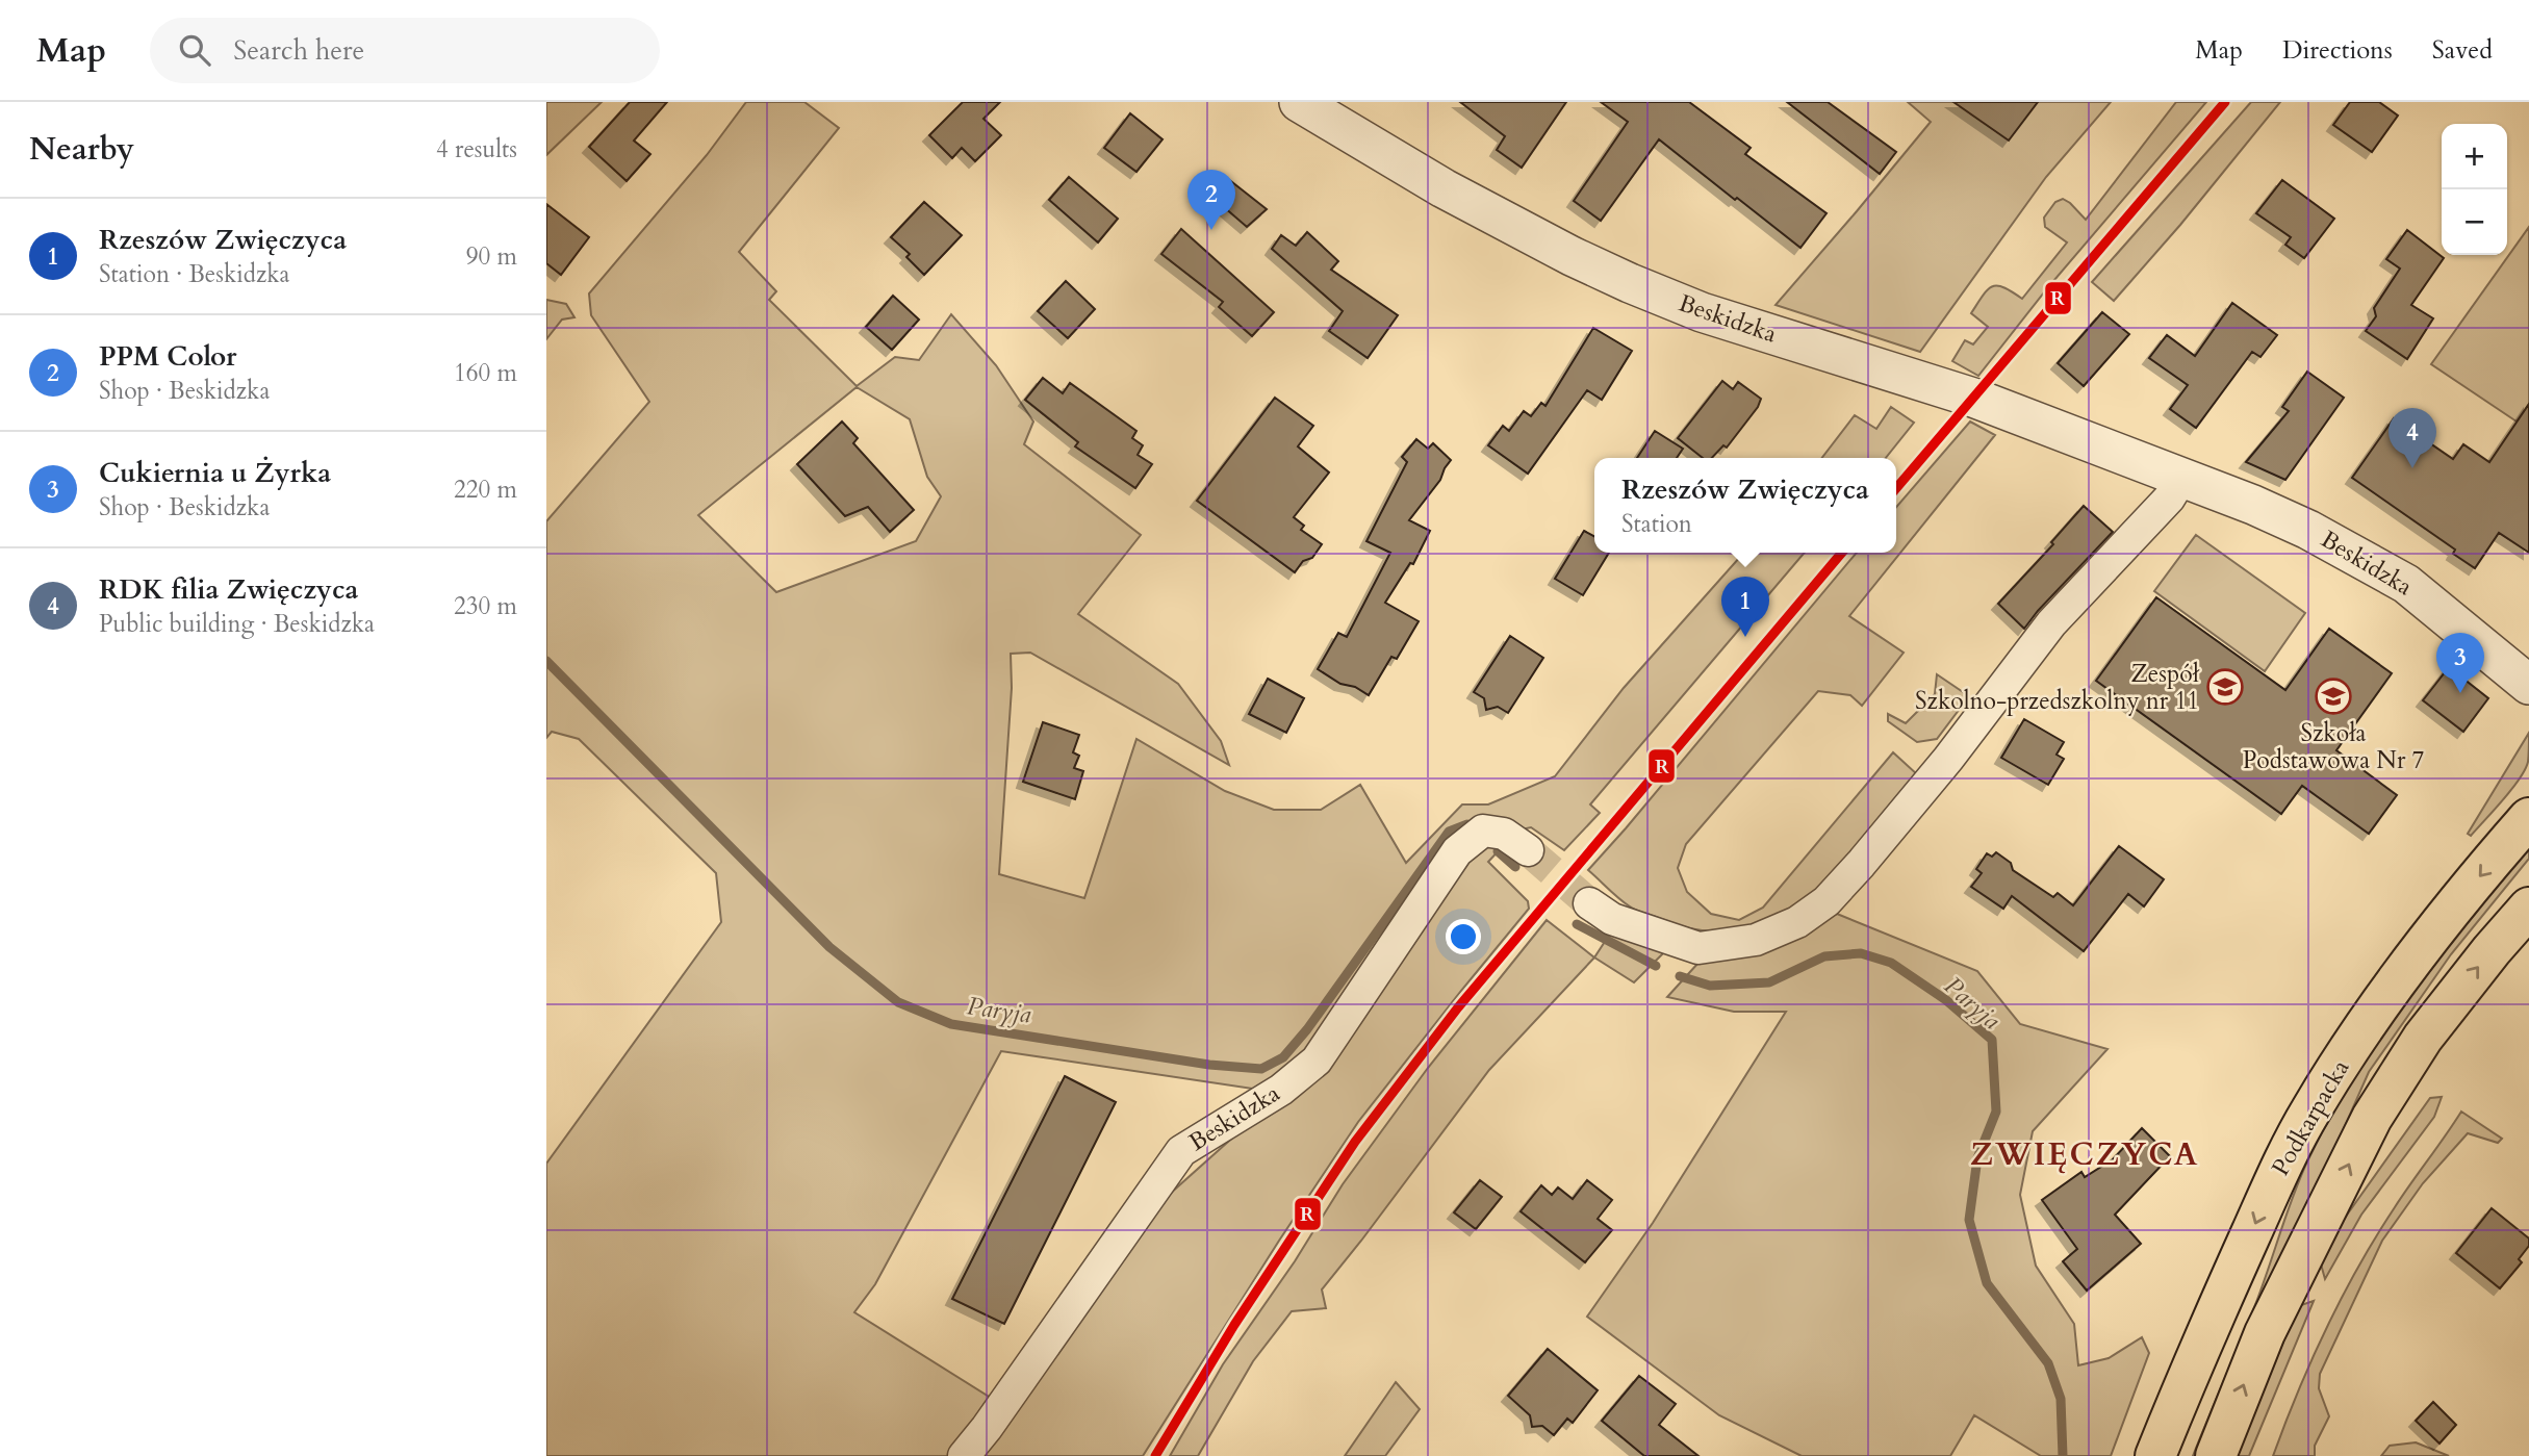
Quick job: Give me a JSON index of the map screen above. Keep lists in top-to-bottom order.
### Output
{
  "streets": {
    "highway": ["Podkarpacka"],
    "street": ["Beskidzka"]
  },
  "districts": ["ZWIĘCZYCA"],
  "water": ["Paryja"],
  "places": {
    "school or university": ["Zespół Szkolno-przedszkolny nr 11", "Szkoła Podstawowa Nr 7"]
  },
  "lines": ["transit line R"],
  "page": {
    "header": "Map",
    "search": "Search here",
    "nav": ["Map", "Directions", "Saved"],
    "heading": ["Nearby", "4 results"],
    "map_buttons": ["+", "−"],
    "pins": [
      "2",
      "4",
      "1",
      "3"
    ],
    "list": [
      {
        "mark": "1",
        "name": "Rzeszów Zwięczyca",
        "note": "Station · Beskidzka",
        "value": "90 m"
      },
      {
        "mark": "2",
        "name": "PPM Color",
        "note": "Shop · Beskidzka",
        "value": "160 m"
      },
      {
        "mark": "3",
        "name": "Cukiernia u Żyrka",
        "note": "Shop · Beskidzka",
        "value": "220 m"
      },
      {
        "mark": "4",
        "name": "RDK filia Zwięczyca",
        "note": "Public building · Beskidzka",
        "value": "230 m"
      }
    ],
    "popup": ["Rzeszów Zwięczyca", "Station"]
  }
}
